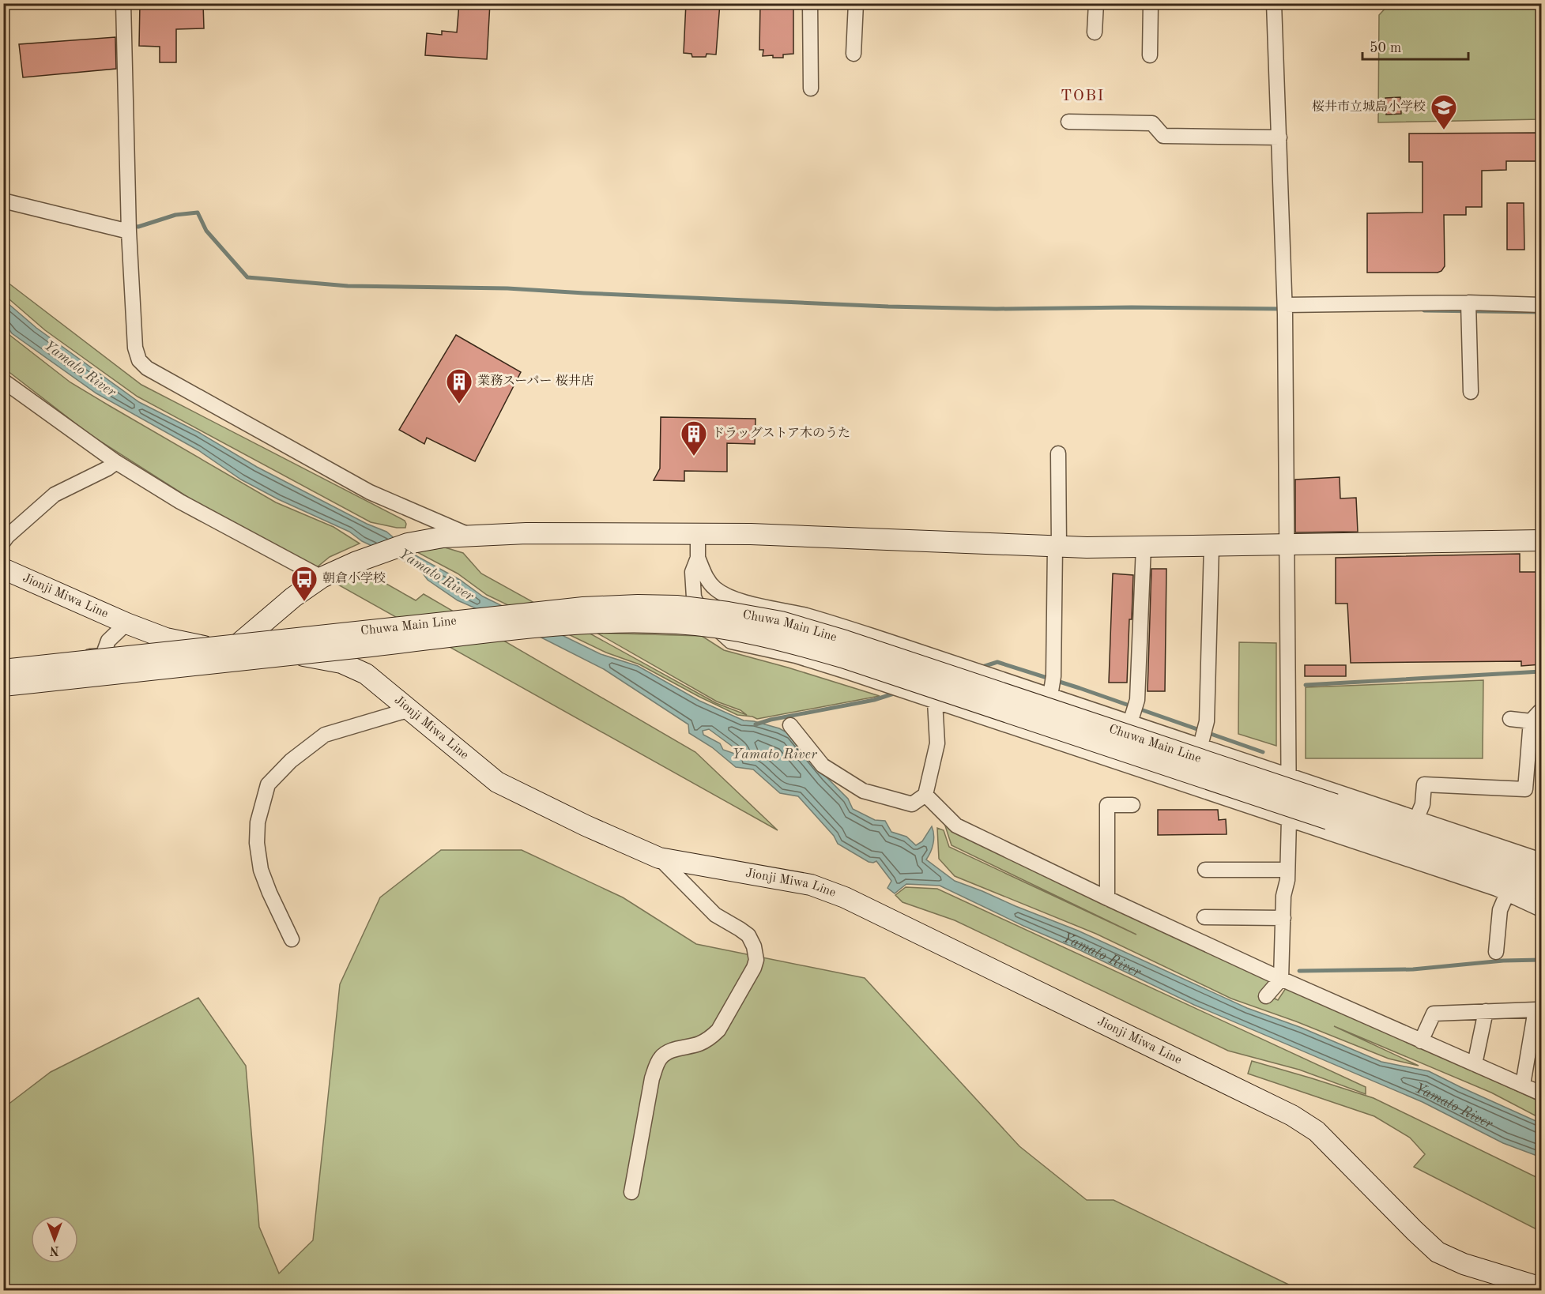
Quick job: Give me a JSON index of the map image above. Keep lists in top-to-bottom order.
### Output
{
  "streets": {
    "main road": ["Jionji Miwa Line", "Chuwa Main Line"]
  },
  "districts": ["TOBI"],
  "water": ["Yamato River"],
  "places": {
    "school or university": ["桜井市立城島小学校"],
    "building": ["業務スーパー 桜井店", "ドラッグストア木のうた"],
    "bus stop": ["朝倉小学校"]
  },
  "scale_bar": "50 m",
  "north": "bottom"
}
